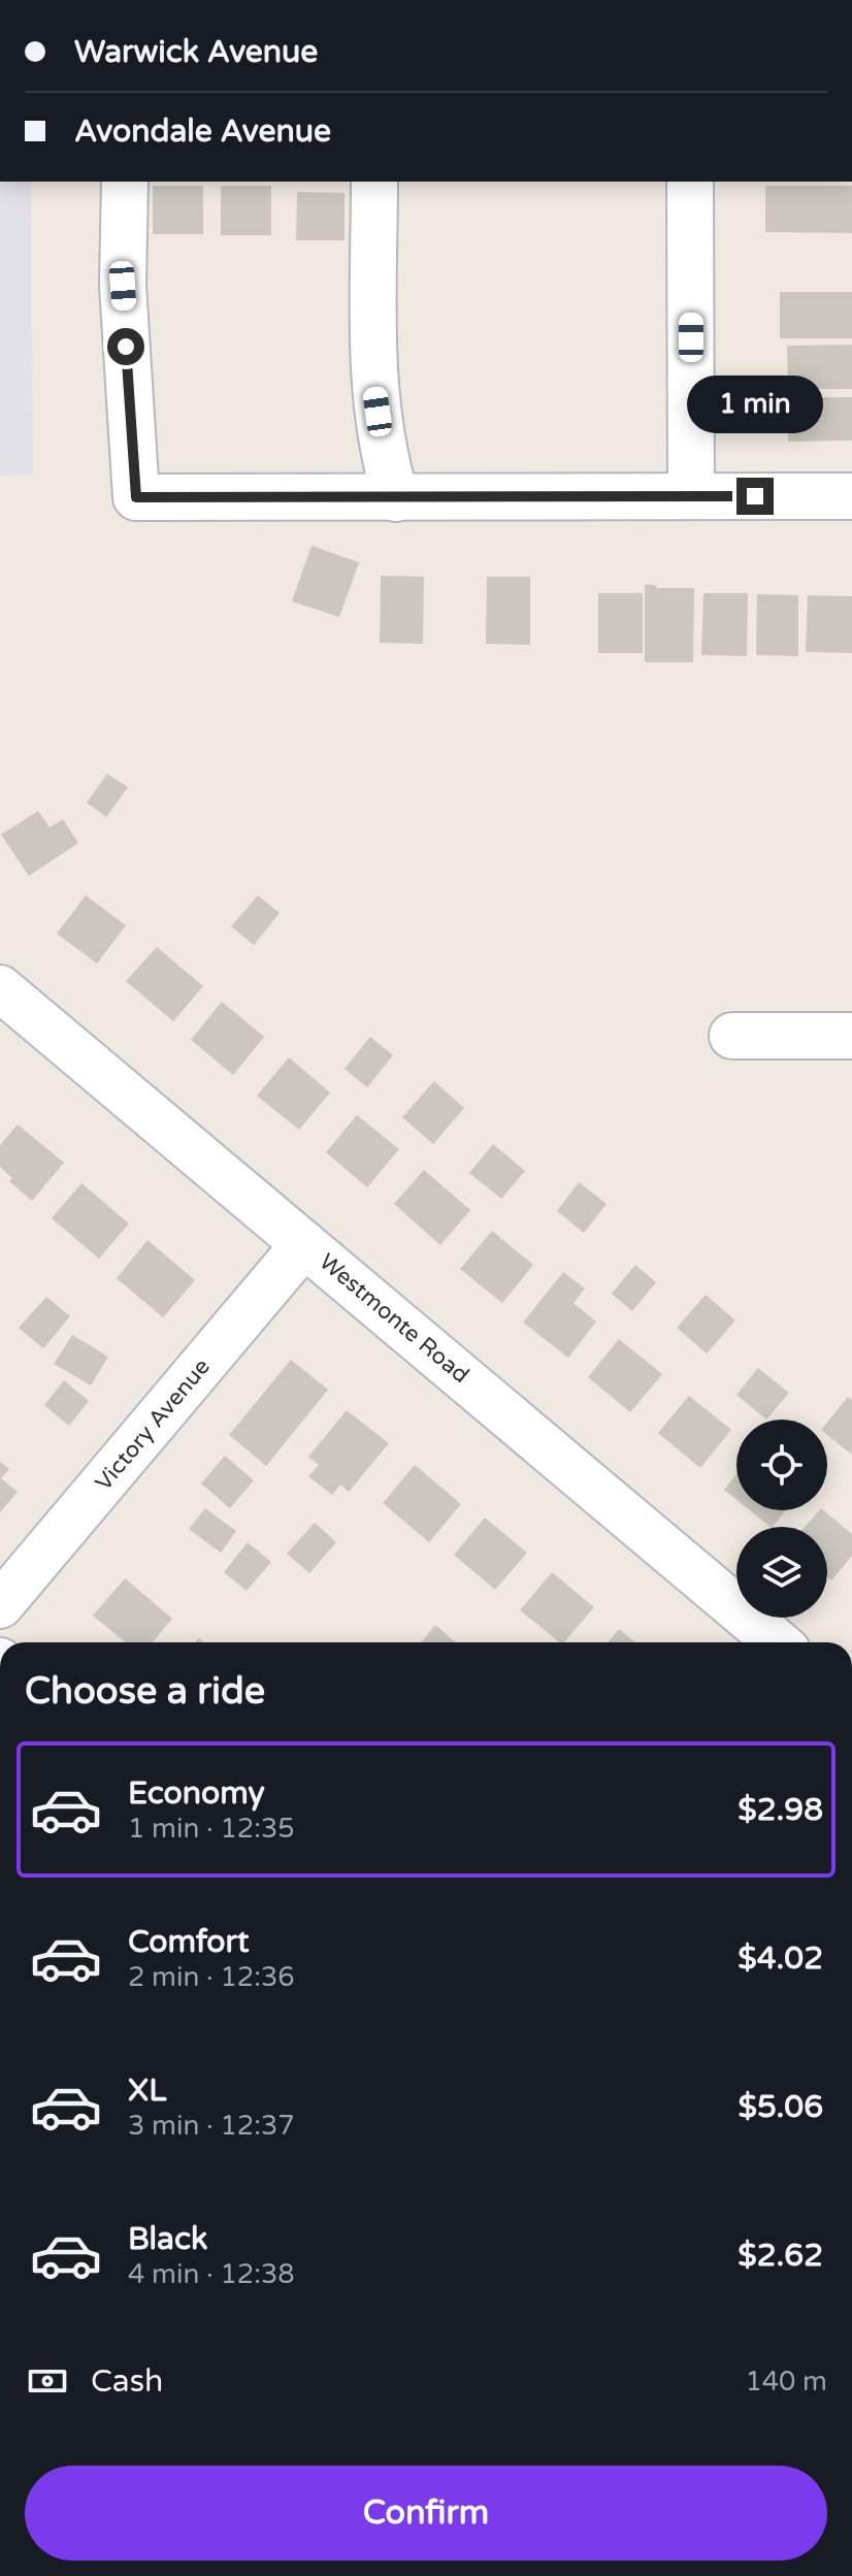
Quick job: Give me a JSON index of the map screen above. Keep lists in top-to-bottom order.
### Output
{
  "streets": {
    "street": ["Westmonte Road", "Victory Avenue"]
  },
  "crossings": [
    ["Westmonte Road", "Victory Avenue"]
  ],
  "page": {
    "banner": ["Warwick Avenue", "Avondale Avenue"],
    "bubble": "1 min",
    "heading": "Choose a ride",
    "list": [
      {
        "name": "Economy",
        "note": "1 min · 12:35",
        "value": "$2.98"
      },
      {
        "name": "Comfort",
        "note": "2 min · 12:36",
        "value": "$4.02"
      },
      {
        "name": "XL",
        "note": "3 min · 12:37",
        "value": "$5.06"
      },
      {
        "name": "Black",
        "note": "4 min · 12:38",
        "value": "$2.62"
      }
    ],
    "pay": ["Cash", "140 m"],
    "buttons": "Confirm"
  }
}
